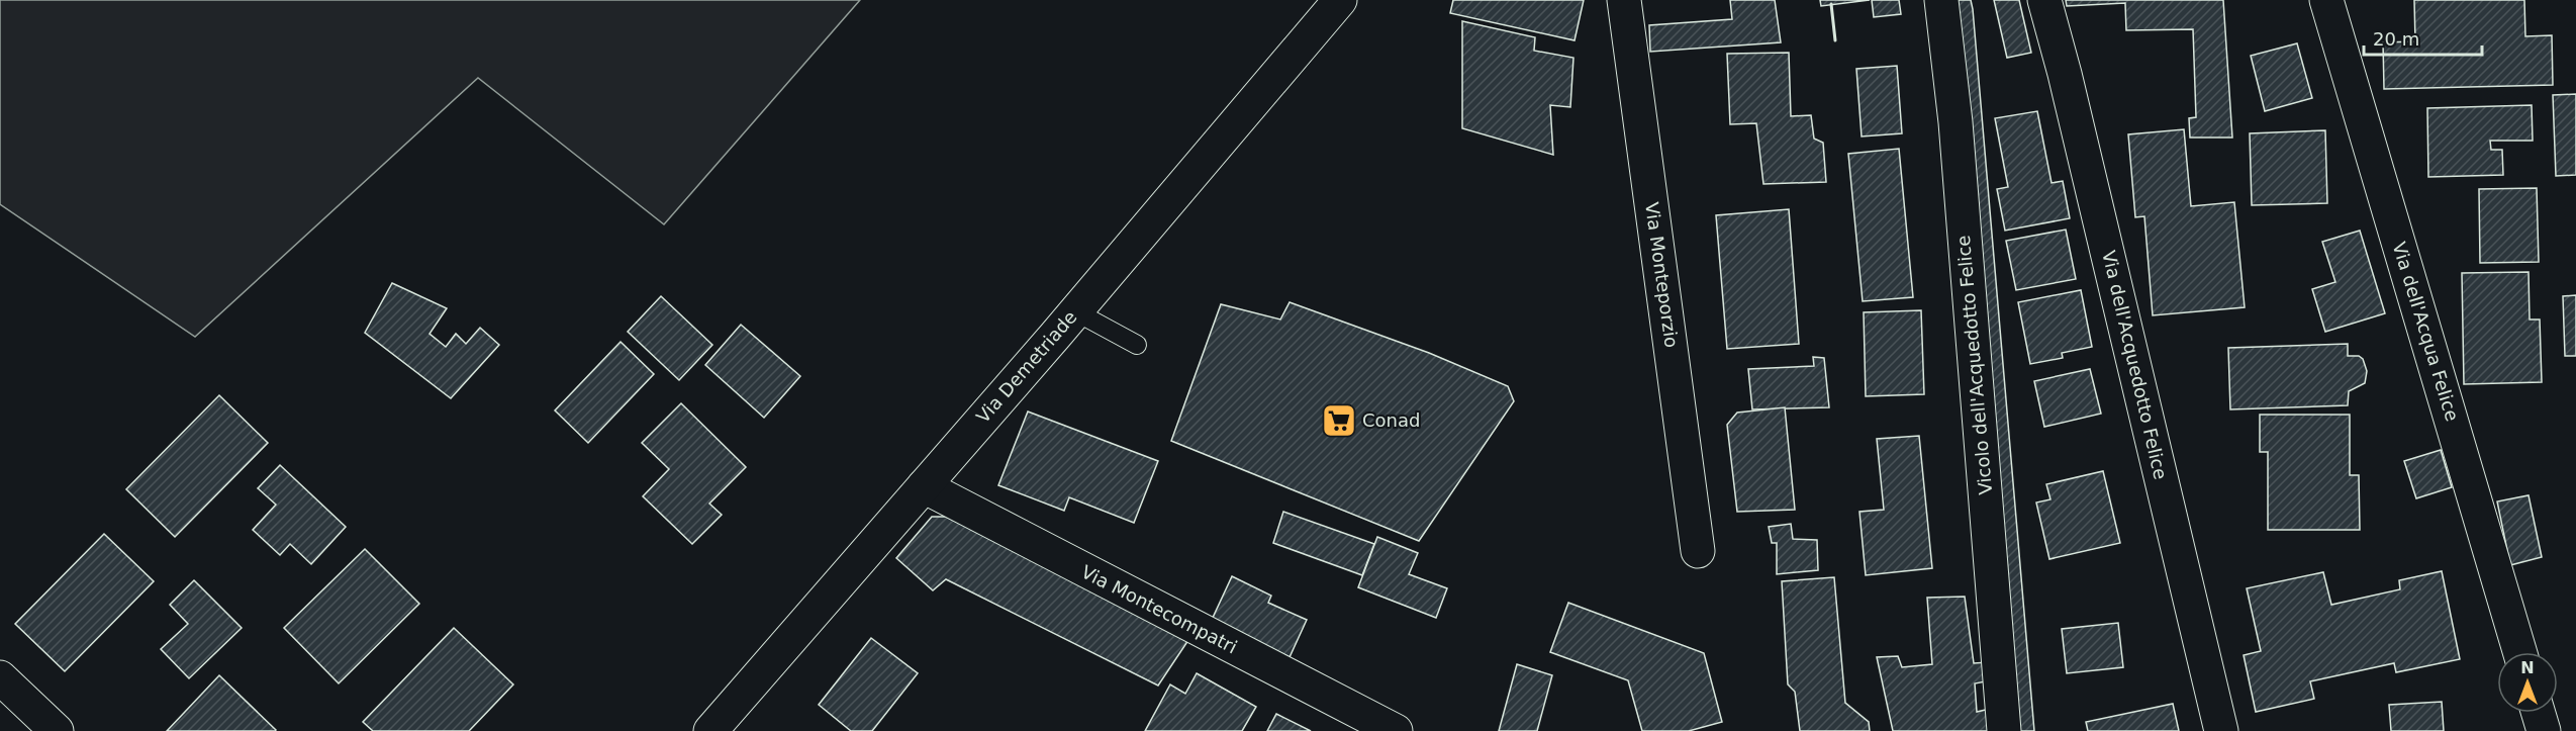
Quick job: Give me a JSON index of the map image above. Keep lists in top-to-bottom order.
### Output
{
  "streets": {
    "street": [
      "Via Monteporzio",
      "Via dell'Acqua Felice",
      "Vicolo dell'Acquedotto Felice",
      "Via dell'Acquedotto Felice",
      "Via Demetriade",
      "Via Montecompatri"
    ]
  },
  "crossings": [
    ["Via Demetriade", "Via Montecompatri"]
  ],
  "places": {
    "supermarket": ["Conad"]
  },
  "scale_bar": "20 m",
  "north": "top"
}
